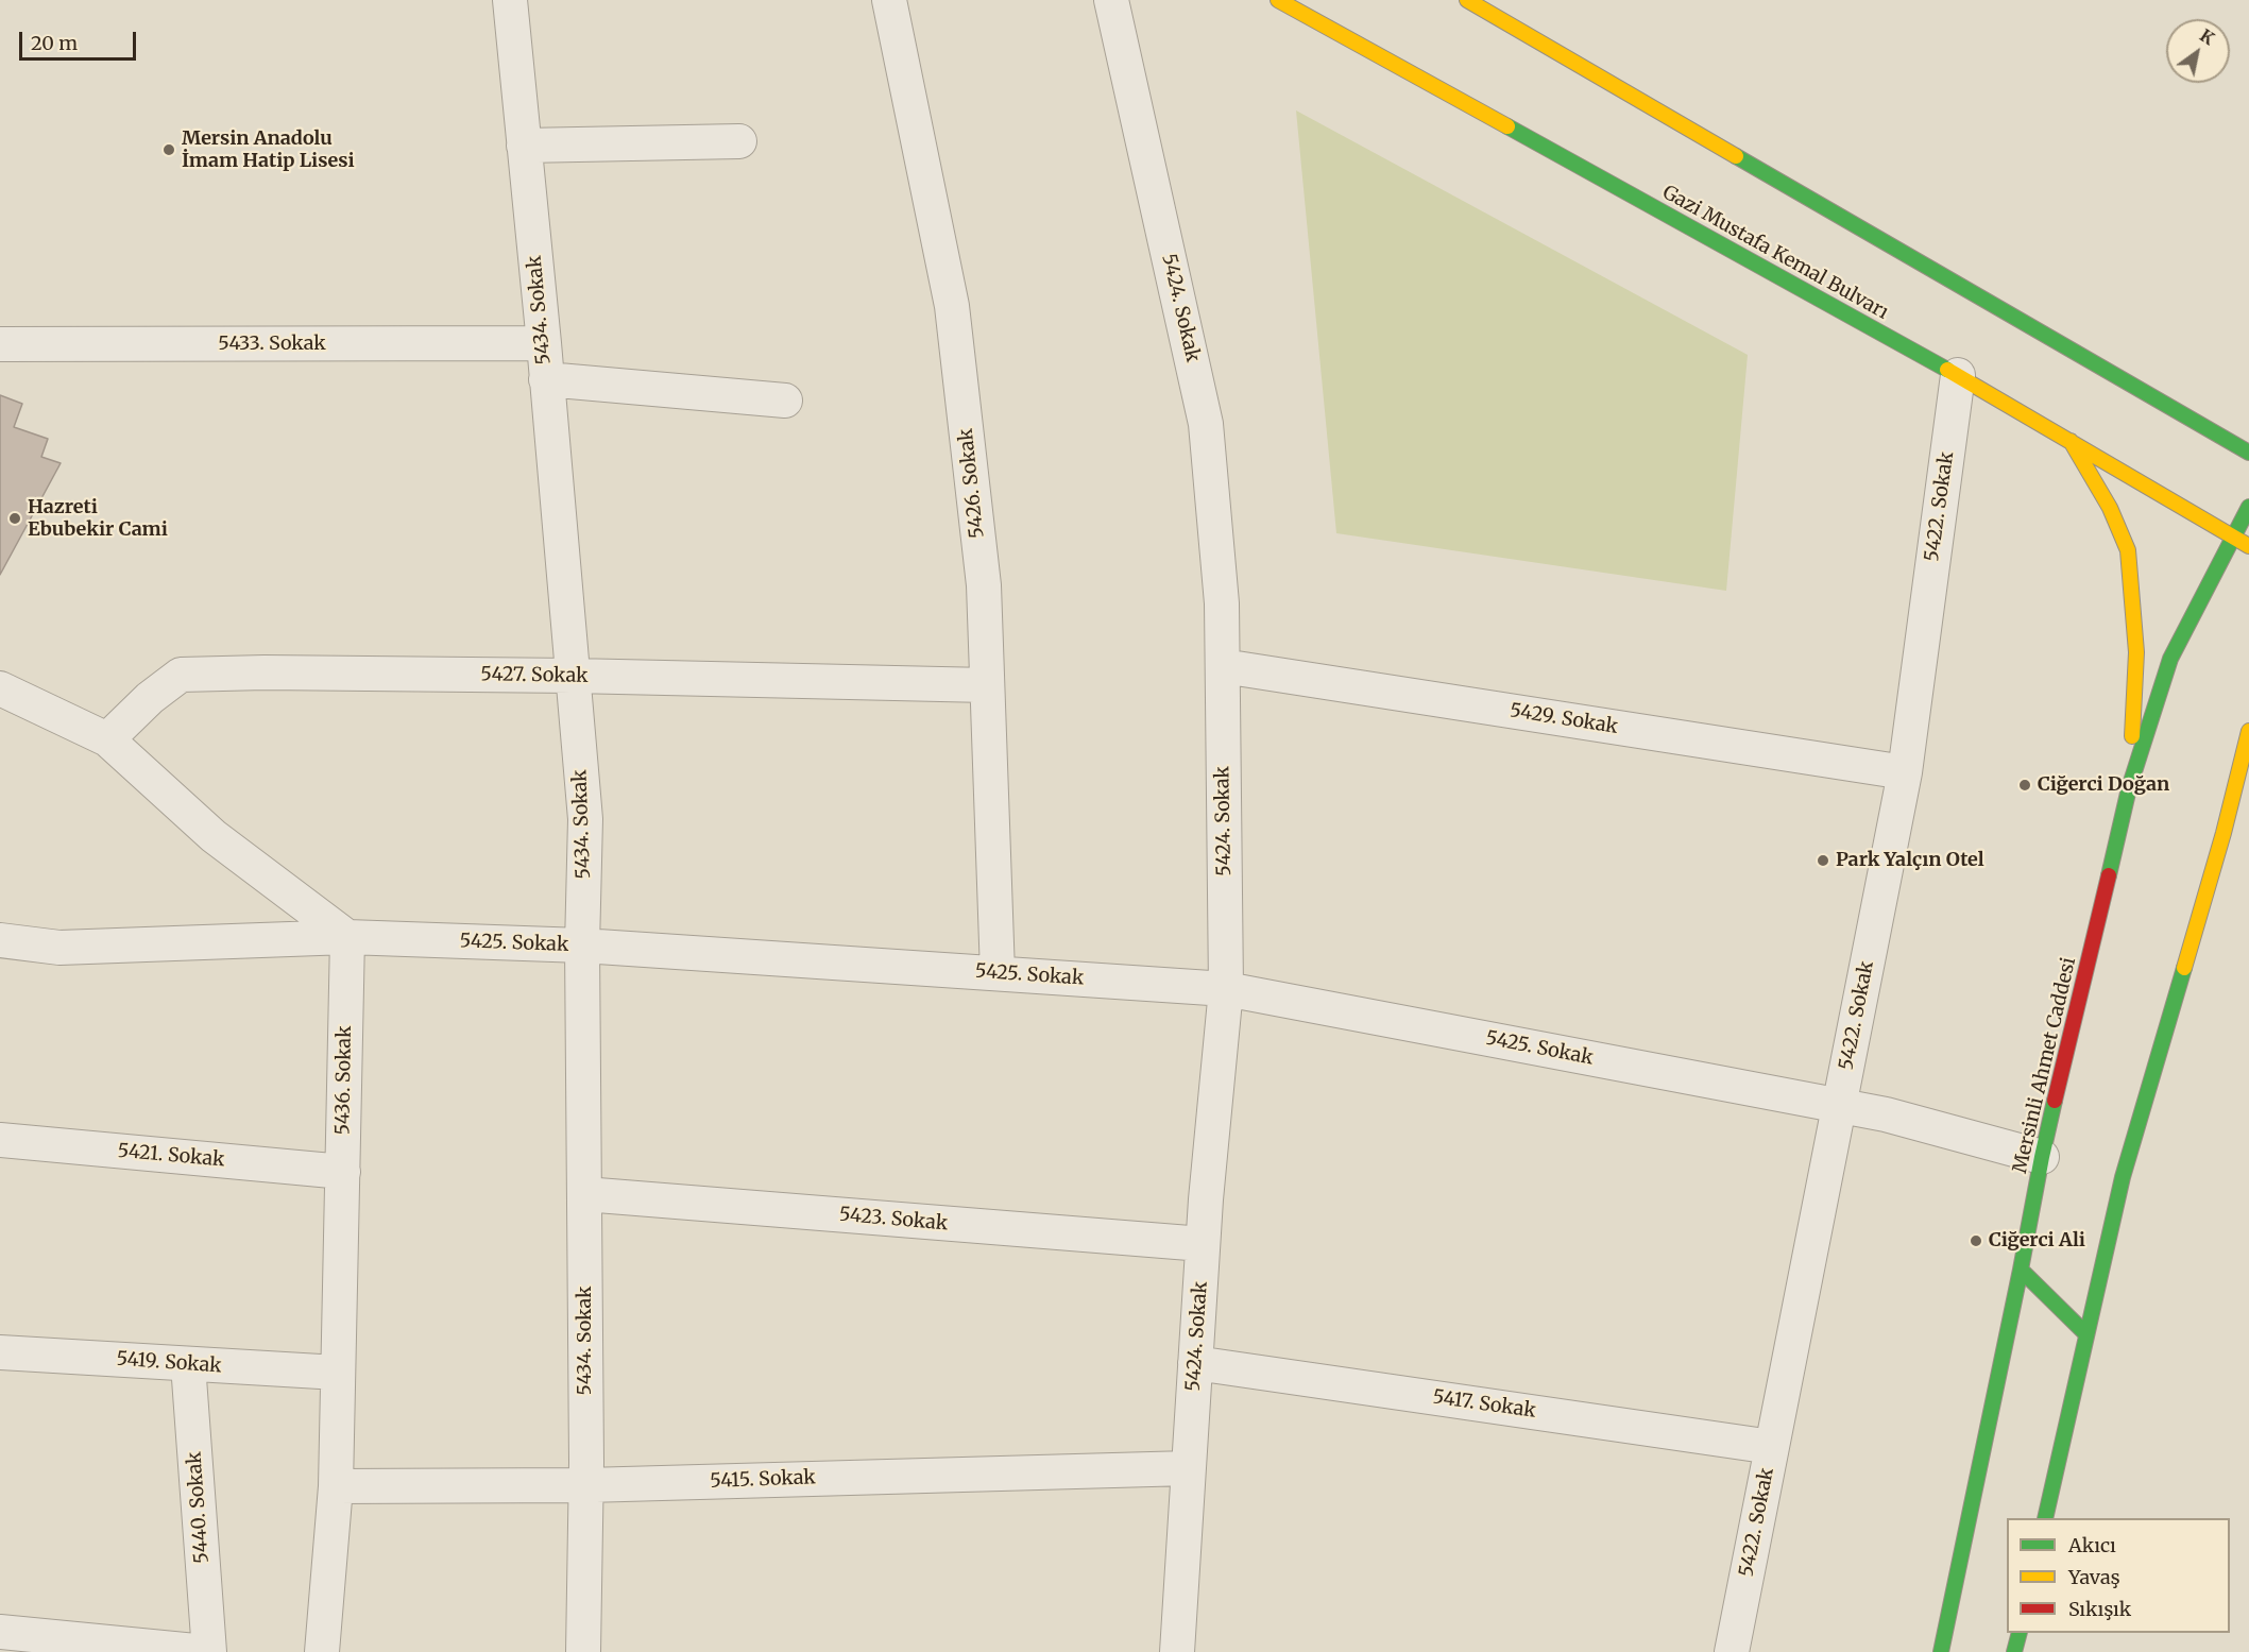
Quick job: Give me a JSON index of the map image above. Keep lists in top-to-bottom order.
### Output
{
  "streets": {
    "main road": ["Gazi Mustafa Kemal Bulvarı", "Mersinli Ahmet Caddesi"],
    "street": [
      "5424. Sokak",
      "5434. Sokak",
      "5433. Sokak",
      "5426. Sokak",
      "5422. Sokak",
      "5427. Sokak",
      "5429. Sokak",
      "5425. Sokak",
      "5436. Sokak",
      "5421. Sokak",
      "5423. Sokak",
      "5419. Sokak",
      "5417. Sokak",
      "5415. Sokak",
      "5440. Sokak"
    ]
  },
  "crossings": [
    ["Gazi Mustafa Kemal Bulvarı", "5422. Sokak"],
    ["Gazi Mustafa Kemal Bulvarı", "Mersinli Ahmet Caddesi"],
    ["5424. Sokak", "5429. Sokak"],
    ["5424. Sokak", "5425. Sokak"],
    ["5424. Sokak", "5423. Sokak"],
    ["5424. Sokak", "5417. Sokak"],
    ["5424. Sokak", "5415. Sokak"],
    ["5434. Sokak", "5433. Sokak"],
    ["5434. Sokak", "5427. Sokak"],
    ["5434. Sokak", "5425. Sokak"],
    ["5434. Sokak", "5423. Sokak"],
    ["5434. Sokak", "5415. Sokak"],
    ["5426. Sokak", "5427. Sokak"],
    ["5426. Sokak", "5425. Sokak"],
    ["5422. Sokak", "5429. Sokak"],
    ["5422. Sokak", "5425. Sokak"],
    ["5422. Sokak", "5417. Sokak"],
    ["5425. Sokak", "Mersinli Ahmet Caddesi"],
    ["5425. Sokak", "5436. Sokak"],
    ["5436. Sokak", "5421. Sokak"],
    ["5436. Sokak", "5419. Sokak"],
    ["5436. Sokak", "5415. Sokak"],
    ["5419. Sokak", "5440. Sokak"]
  ],
  "places": [
    "Mersin Anadolu İmam Hatip Lisesi",
    "Hazreti Ebubekir Cami",
    "Ciğerci Doğan",
    "Park Yalçın Otel",
    "Ciğerci Ali"
  ],
  "legend": ["Akıcı", "Yavaş", "Sıkışık"],
  "scale_bar": "20 m",
  "north": "top right"
}
